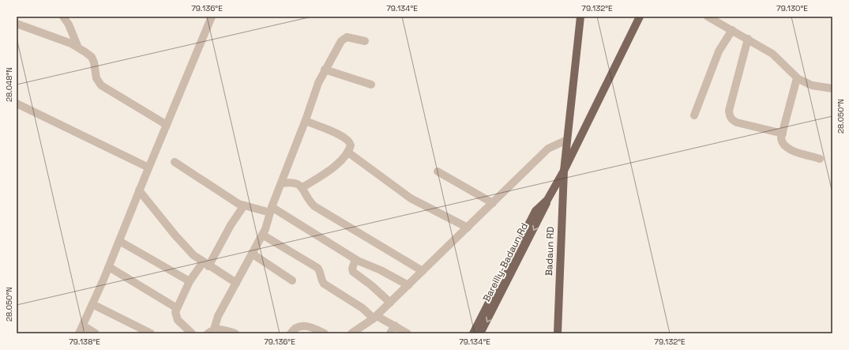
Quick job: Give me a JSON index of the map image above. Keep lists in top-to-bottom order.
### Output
{
  "streets": {
    "main road": ["Badaun RD", "Bareilly-Badaun Rd"]
  },
  "coordinates": [
    "79.136°E",
    "79.134°E",
    "79.132°E",
    "79.130°E",
    "28.048°N",
    "28.050°N",
    "79.138°E"
  ]
}
